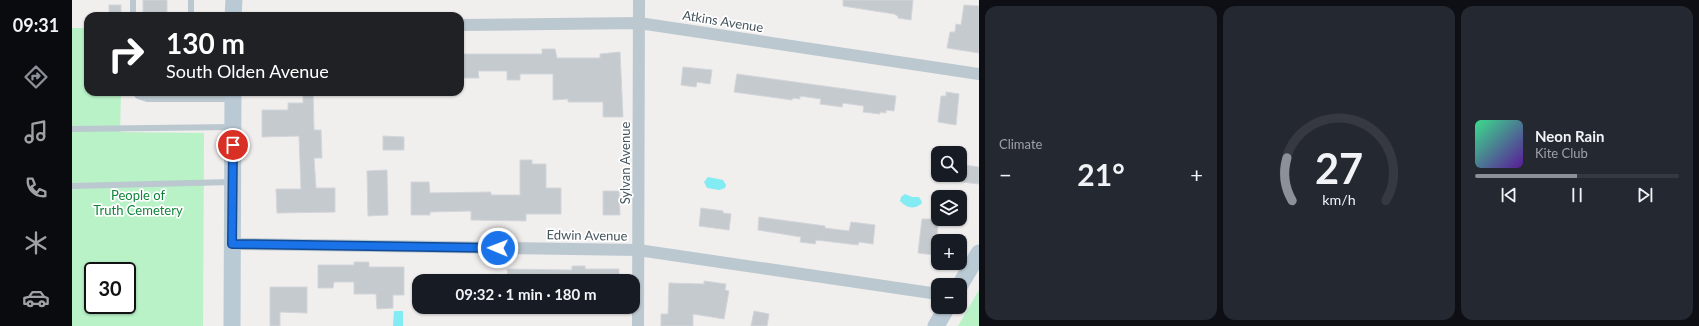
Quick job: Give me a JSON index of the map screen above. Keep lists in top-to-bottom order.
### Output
{
  "streets": {
    "street": ["Atkins Avenue", "Sylvan Avenue", "Edwin Avenue"]
  },
  "crossings": [
    ["Atkins Avenue", "Sylvan Avenue"],
    ["Sylvan Avenue", "Edwin Avenue"]
  ],
  "parks": ["People of Truth Cemetery"],
  "page": {
    "tabs": "09:31",
    "tile": "Climate",
    "turn": ["130 m", "South Olden Avenue"],
    "song": ["Neon Rain", "Kite Club"],
    "map_buttons": ["+", "−"],
    "heat": ["−", "21°", "+"],
    "limit": "30",
    "trip": "09:32 · 1 min · 180 m",
    "gauge": ["27", "km/h"]
  }
}
